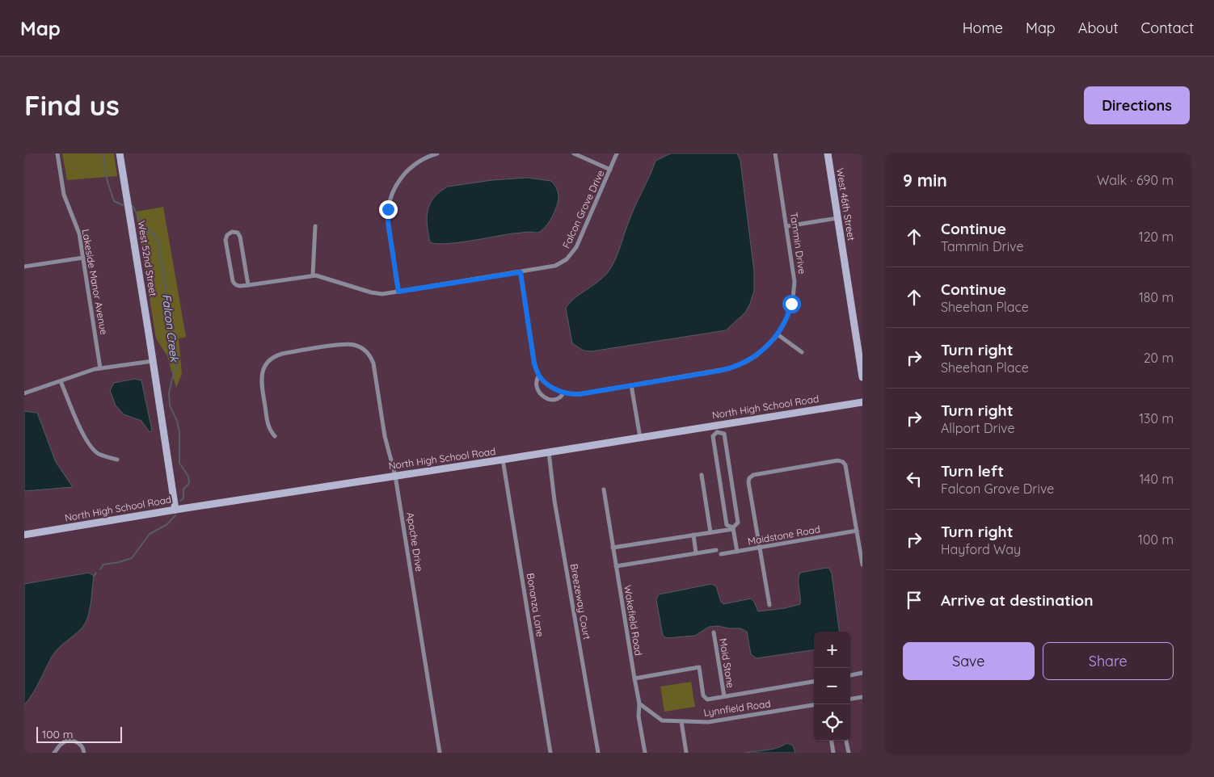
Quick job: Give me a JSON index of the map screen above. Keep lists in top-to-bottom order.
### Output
{
  "streets": {
    "street": [
      "West 46th Street",
      "Falcon Grove Drive",
      "Tammin Drive",
      "West 52nd Street",
      "Lakeside Manor Avenue",
      "North High School Road",
      "Maidstone Road",
      "Apache Drive",
      "Breezeway Court",
      "Bonanza Lane",
      "Wakefield Road",
      "Maid Stone",
      "Lynnfield Road"
    ]
  },
  "crossings": [
    ["West 52nd Street", "North High School Road"],
    ["North High School Road", "Maidstone Road"],
    ["North High School Road", "Apache Drive"],
    ["North High School Road", "Breezeway Court"],
    ["North High School Road", "Bonanza Lane"],
    ["Wakefield Road", "Lynnfield Road"]
  ],
  "water": ["Falcon Creek"],
  "scale_bar": "100 m",
  "page": {
    "header": "Map",
    "nav": [
      "Home",
      "Map",
      "About",
      "Contact"
    ],
    "buttons": [
      "Directions",
      ["Save", "Share"]
    ],
    "title": "Find us",
    "heading": ["9 min", "Walk · 690 m"],
    "list": [
      ["Continue", "Tammin Drive", "120 m"],
      ["Continue", "Sheehan Place", "180 m"],
      ["Turn right", "Sheehan Place", "20 m"],
      ["Turn right", "Allport Drive", "130 m"],
      ["Turn left", "Falcon Grove Drive", "140 m"],
      ["Turn right", "Hayford Way", "100 m"],
      "Arrive at destination"
    ],
    "map_buttons": ["+", "−"],
    "scale": "100 m"
  }
}
